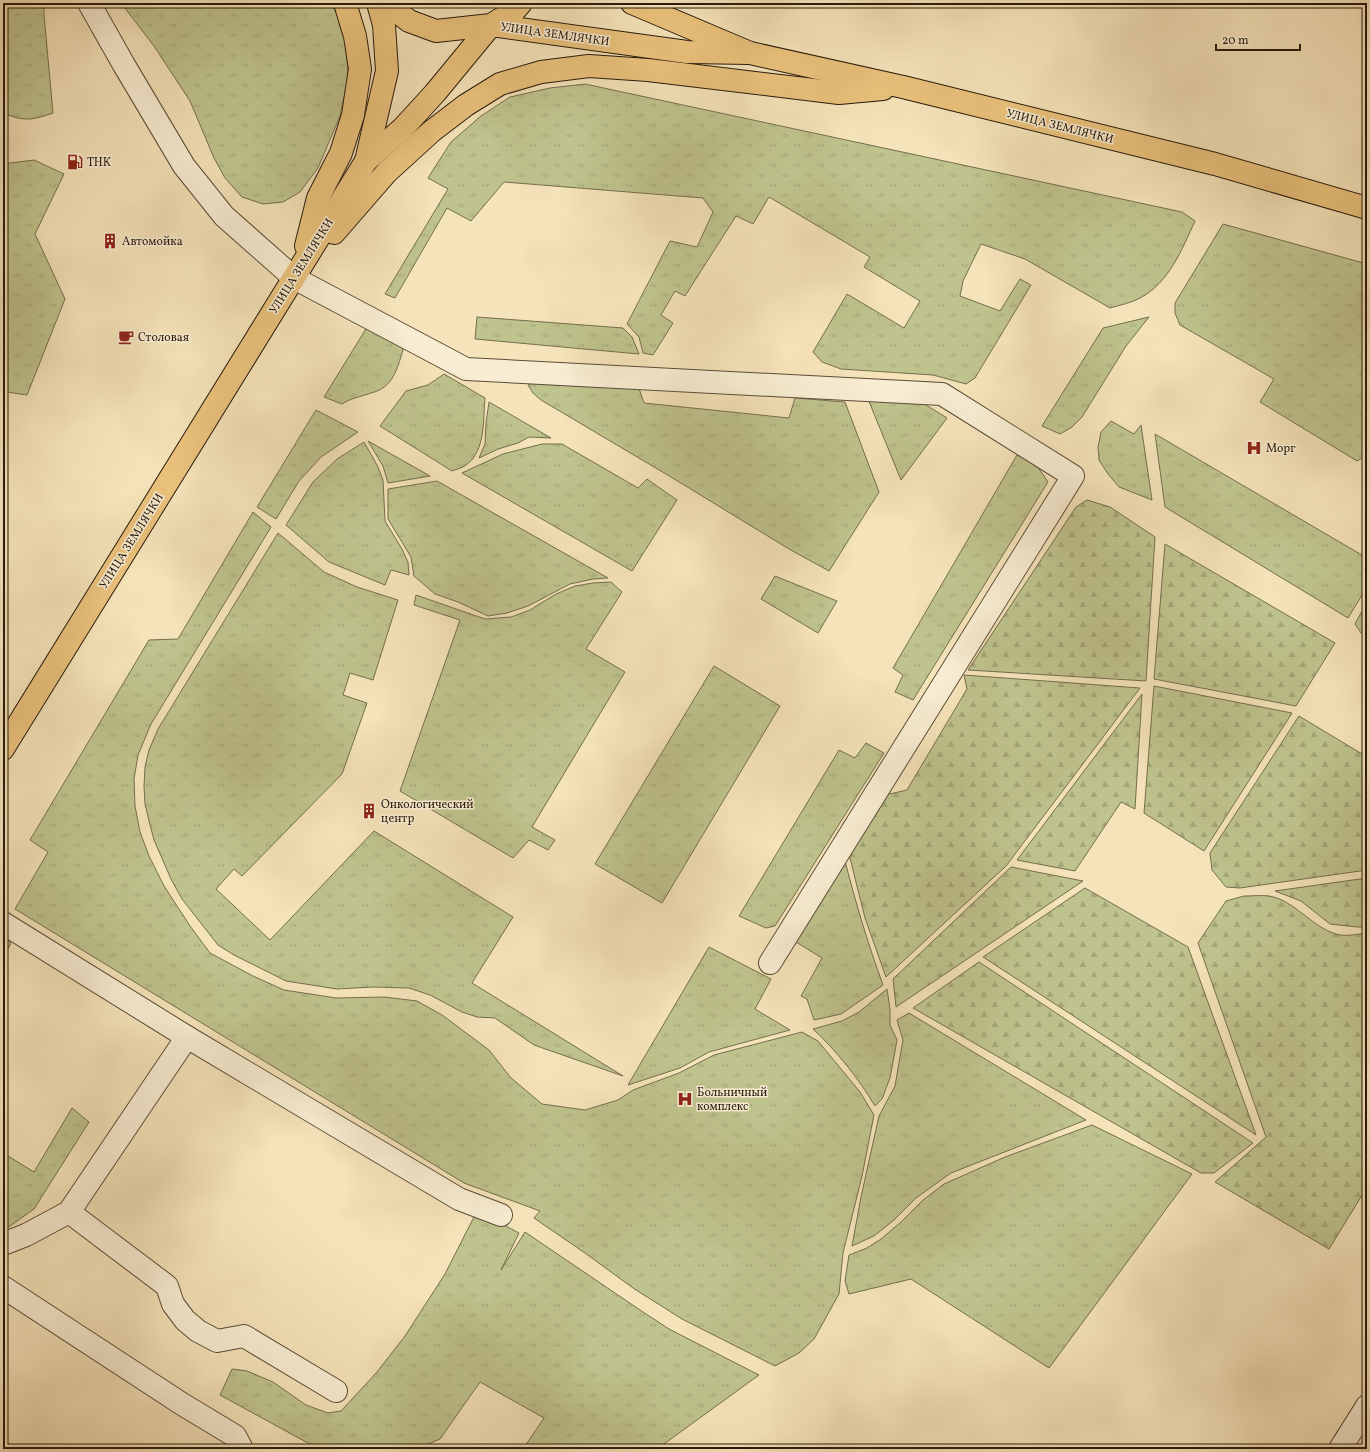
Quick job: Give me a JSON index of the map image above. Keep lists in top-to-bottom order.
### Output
{
  "streets": {
    "main road": ["УЛИЦА ЗЕМЛЯЧКИ"]
  },
  "places": {
    "fuel station": ["ТНК"],
    "building": ["Автомойка", "Онкологический центр"],
    "cafe": ["Столовая"],
    "hospital": ["Морг", "Больничный комплекс"]
  },
  "scale_bar": "20 m"
}
